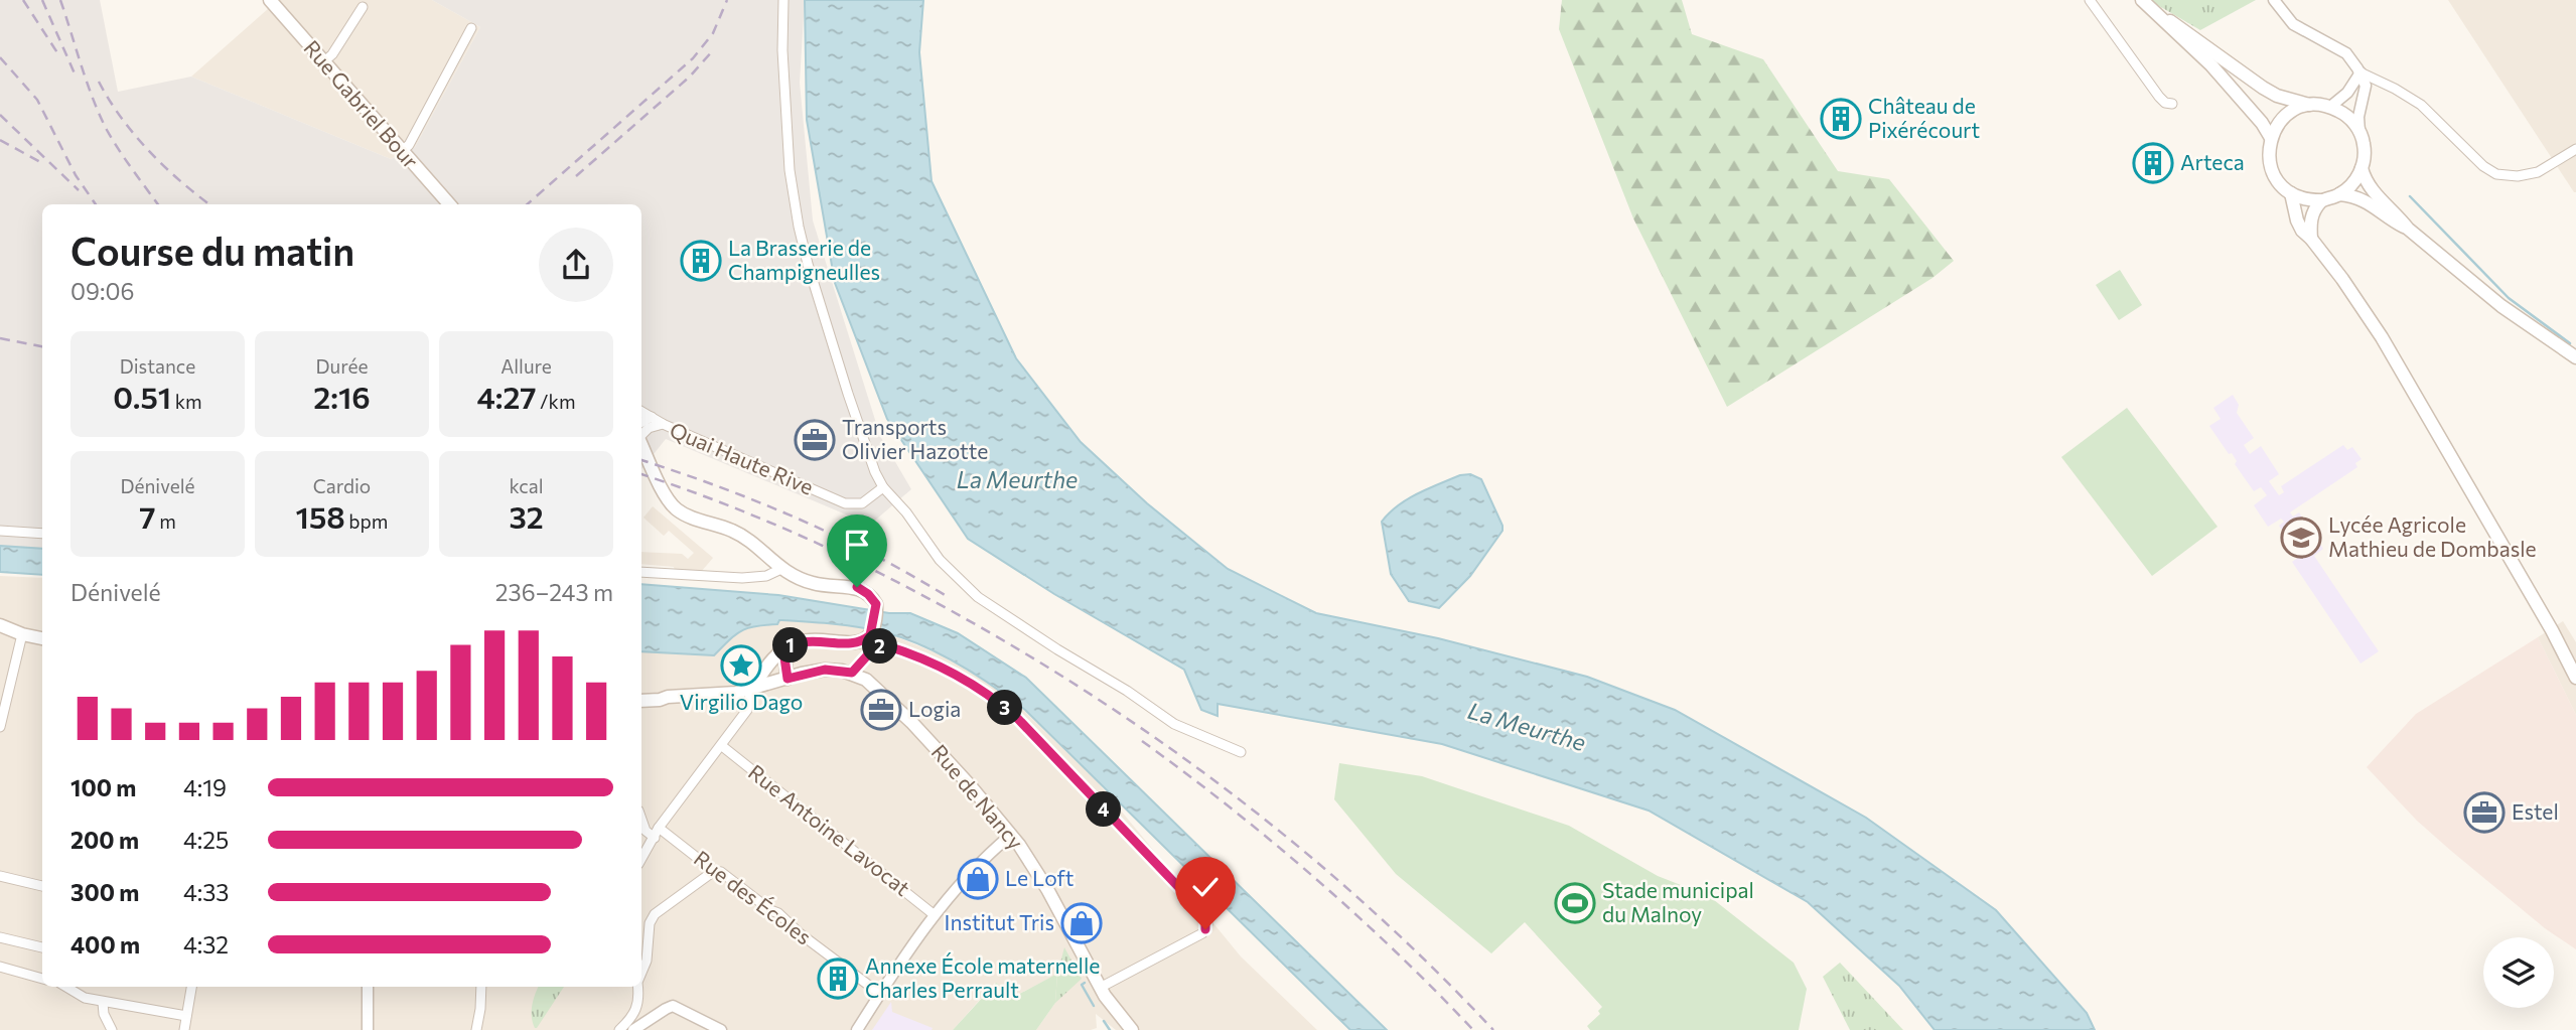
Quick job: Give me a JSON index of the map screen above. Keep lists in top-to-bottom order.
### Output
{
  "streets": {
    "main road": ["Rue Gabriel Bour", "Rue de Nancy"],
    "street": ["Quai Haute Rive", "Rue Antoine Lavocat", "Rue des Écoles"]
  },
  "water": ["La Meurthe"],
  "places": {
    "building": [
      "Château de Pixérécourt",
      "Arteca",
      "La Brasserie de Champigneulles",
      "Annexe École maternelle Charles Perrault"
    ],
    "office": ["Transports Olivier Hazotte", "Logia", "Estel"],
    "school or university": ["Lycée Agricole Mathieu de Dombasle"],
    "place": ["Virgilio Dago"],
    "shop": ["Le Loft", "Institut Tris"],
    "sports": ["Stade municipal du Malnoy"]
  },
  "page": {
    "heading": ["Course du matin", "09:06"],
    "stats": [
      ["Distance", "0.51 km"],
      ["Durée", "2:16"],
      ["Allure", "4:27 /km"],
      ["Dénivelé", "7 m"],
      ["Cardio", "158 bpm"],
      ["kcal", "32"]
    ],
    "chart": ["Dénivelé", "236–243 m"],
    "pins": [
      "1",
      "2",
      "3",
      "4"
    ],
    "list": [
      {
        "name": "100 m",
        "note": "4:19"
      },
      {
        "name": "200 m",
        "note": "4:25"
      },
      {
        "name": "300 m",
        "note": "4:33"
      },
      {
        "name": "400 m",
        "note": "4:32"
      }
    ]
  }
}
